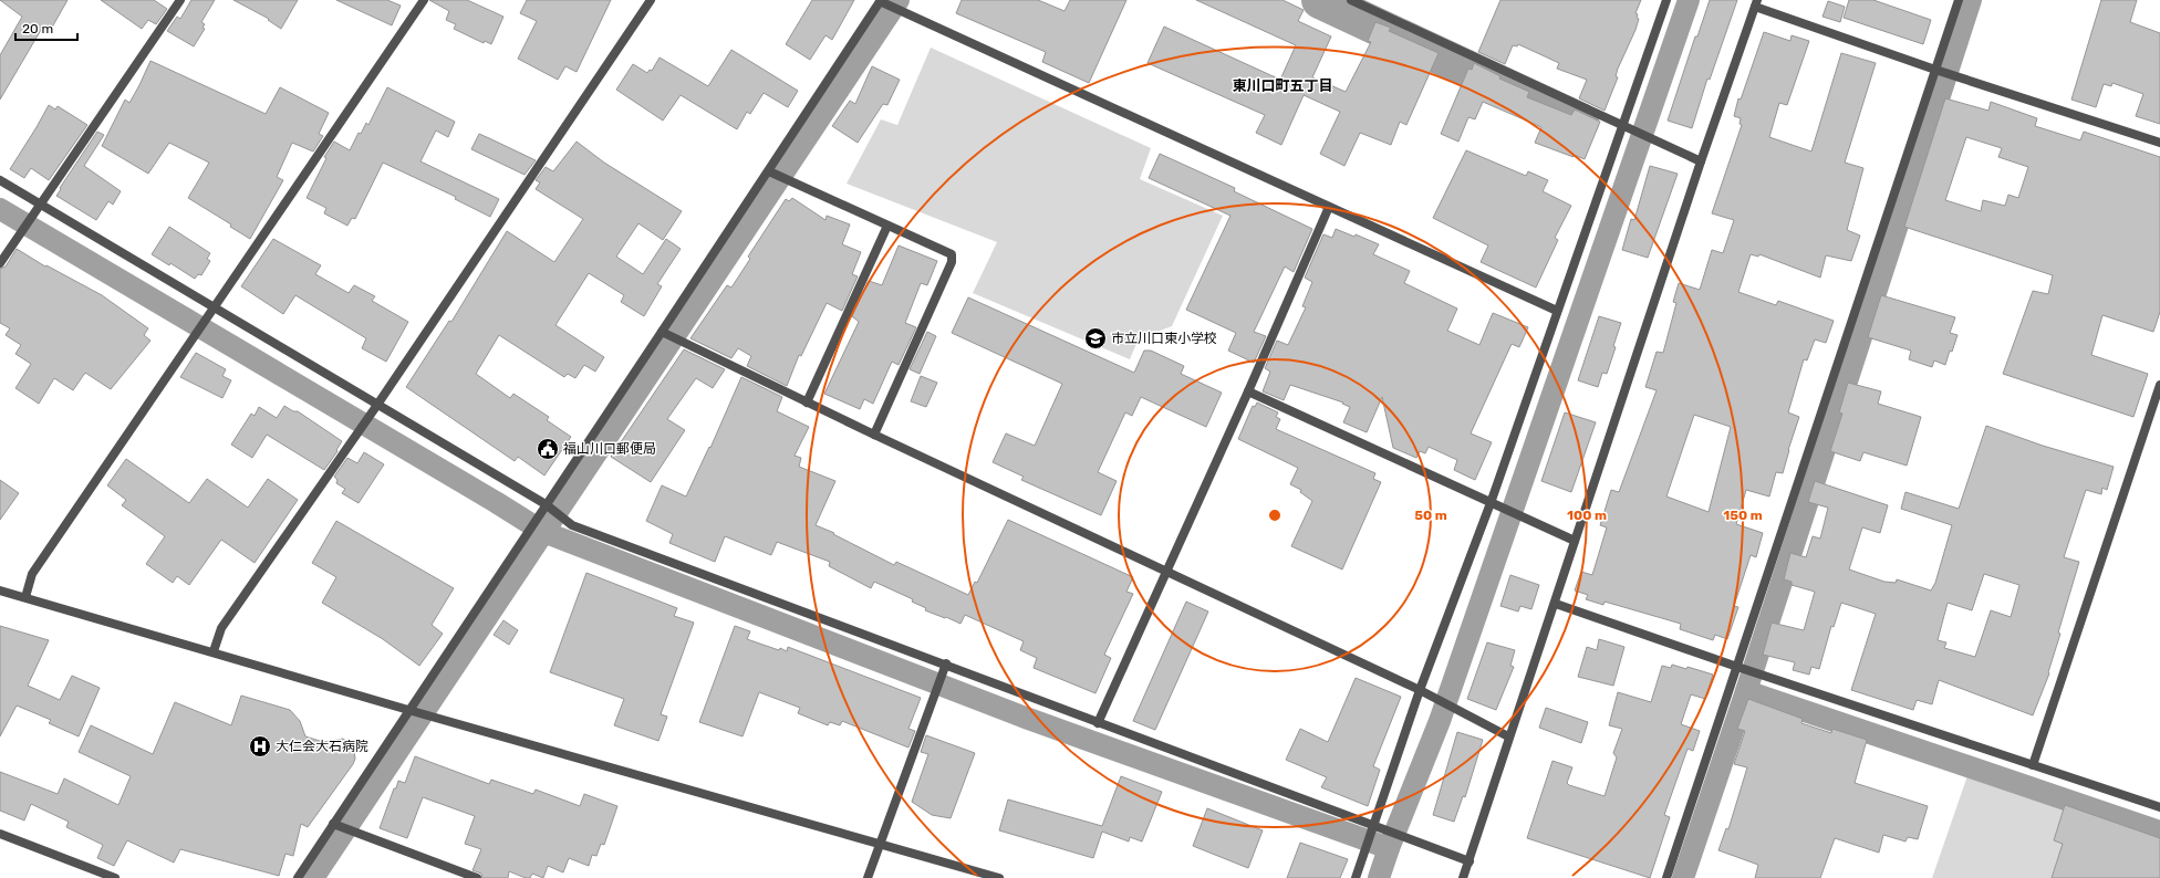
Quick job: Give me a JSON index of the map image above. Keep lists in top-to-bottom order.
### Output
{
  "districts": ["東川口町五丁目"],
  "places": {
    "school or university": ["市立川口東小学校"],
    "public building": ["福山川口郵便局"],
    "hospital": ["大仁会大石病院"]
  },
  "scale_bar": "20 m",
  "rings": ["50 m", "100 m", "150 m"]
}
